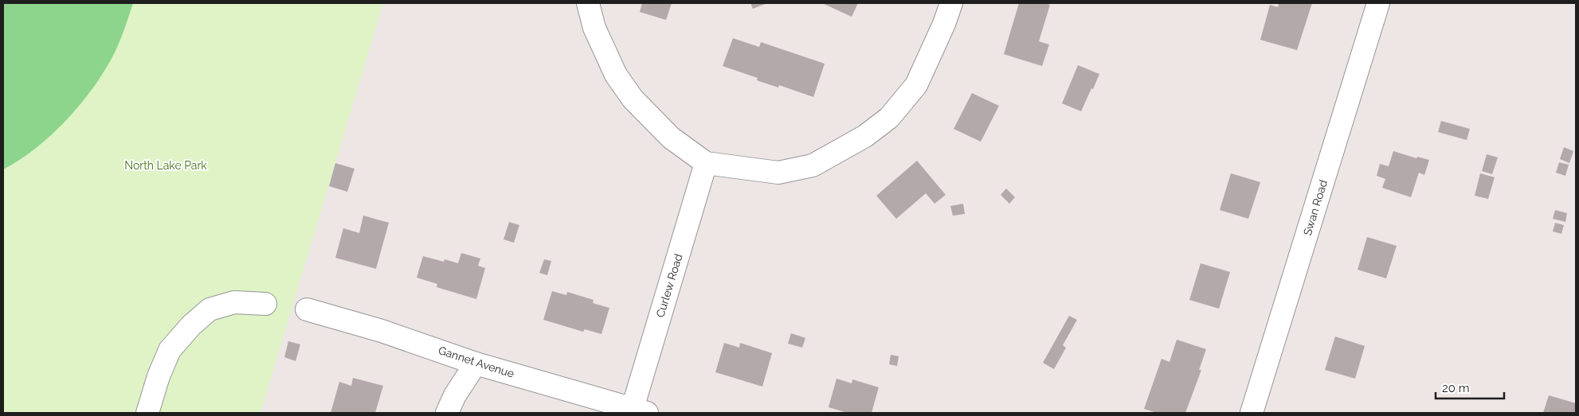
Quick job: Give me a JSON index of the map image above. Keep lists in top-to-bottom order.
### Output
{
  "streets": {
    "street": ["Swan Road", "Curlew Road", "Gannet Avenue"]
  },
  "crossings": [
    ["Curlew Road", "Gannet Avenue"]
  ],
  "parks": ["North Lake Park"],
  "scale_bar": "20 m"
}
